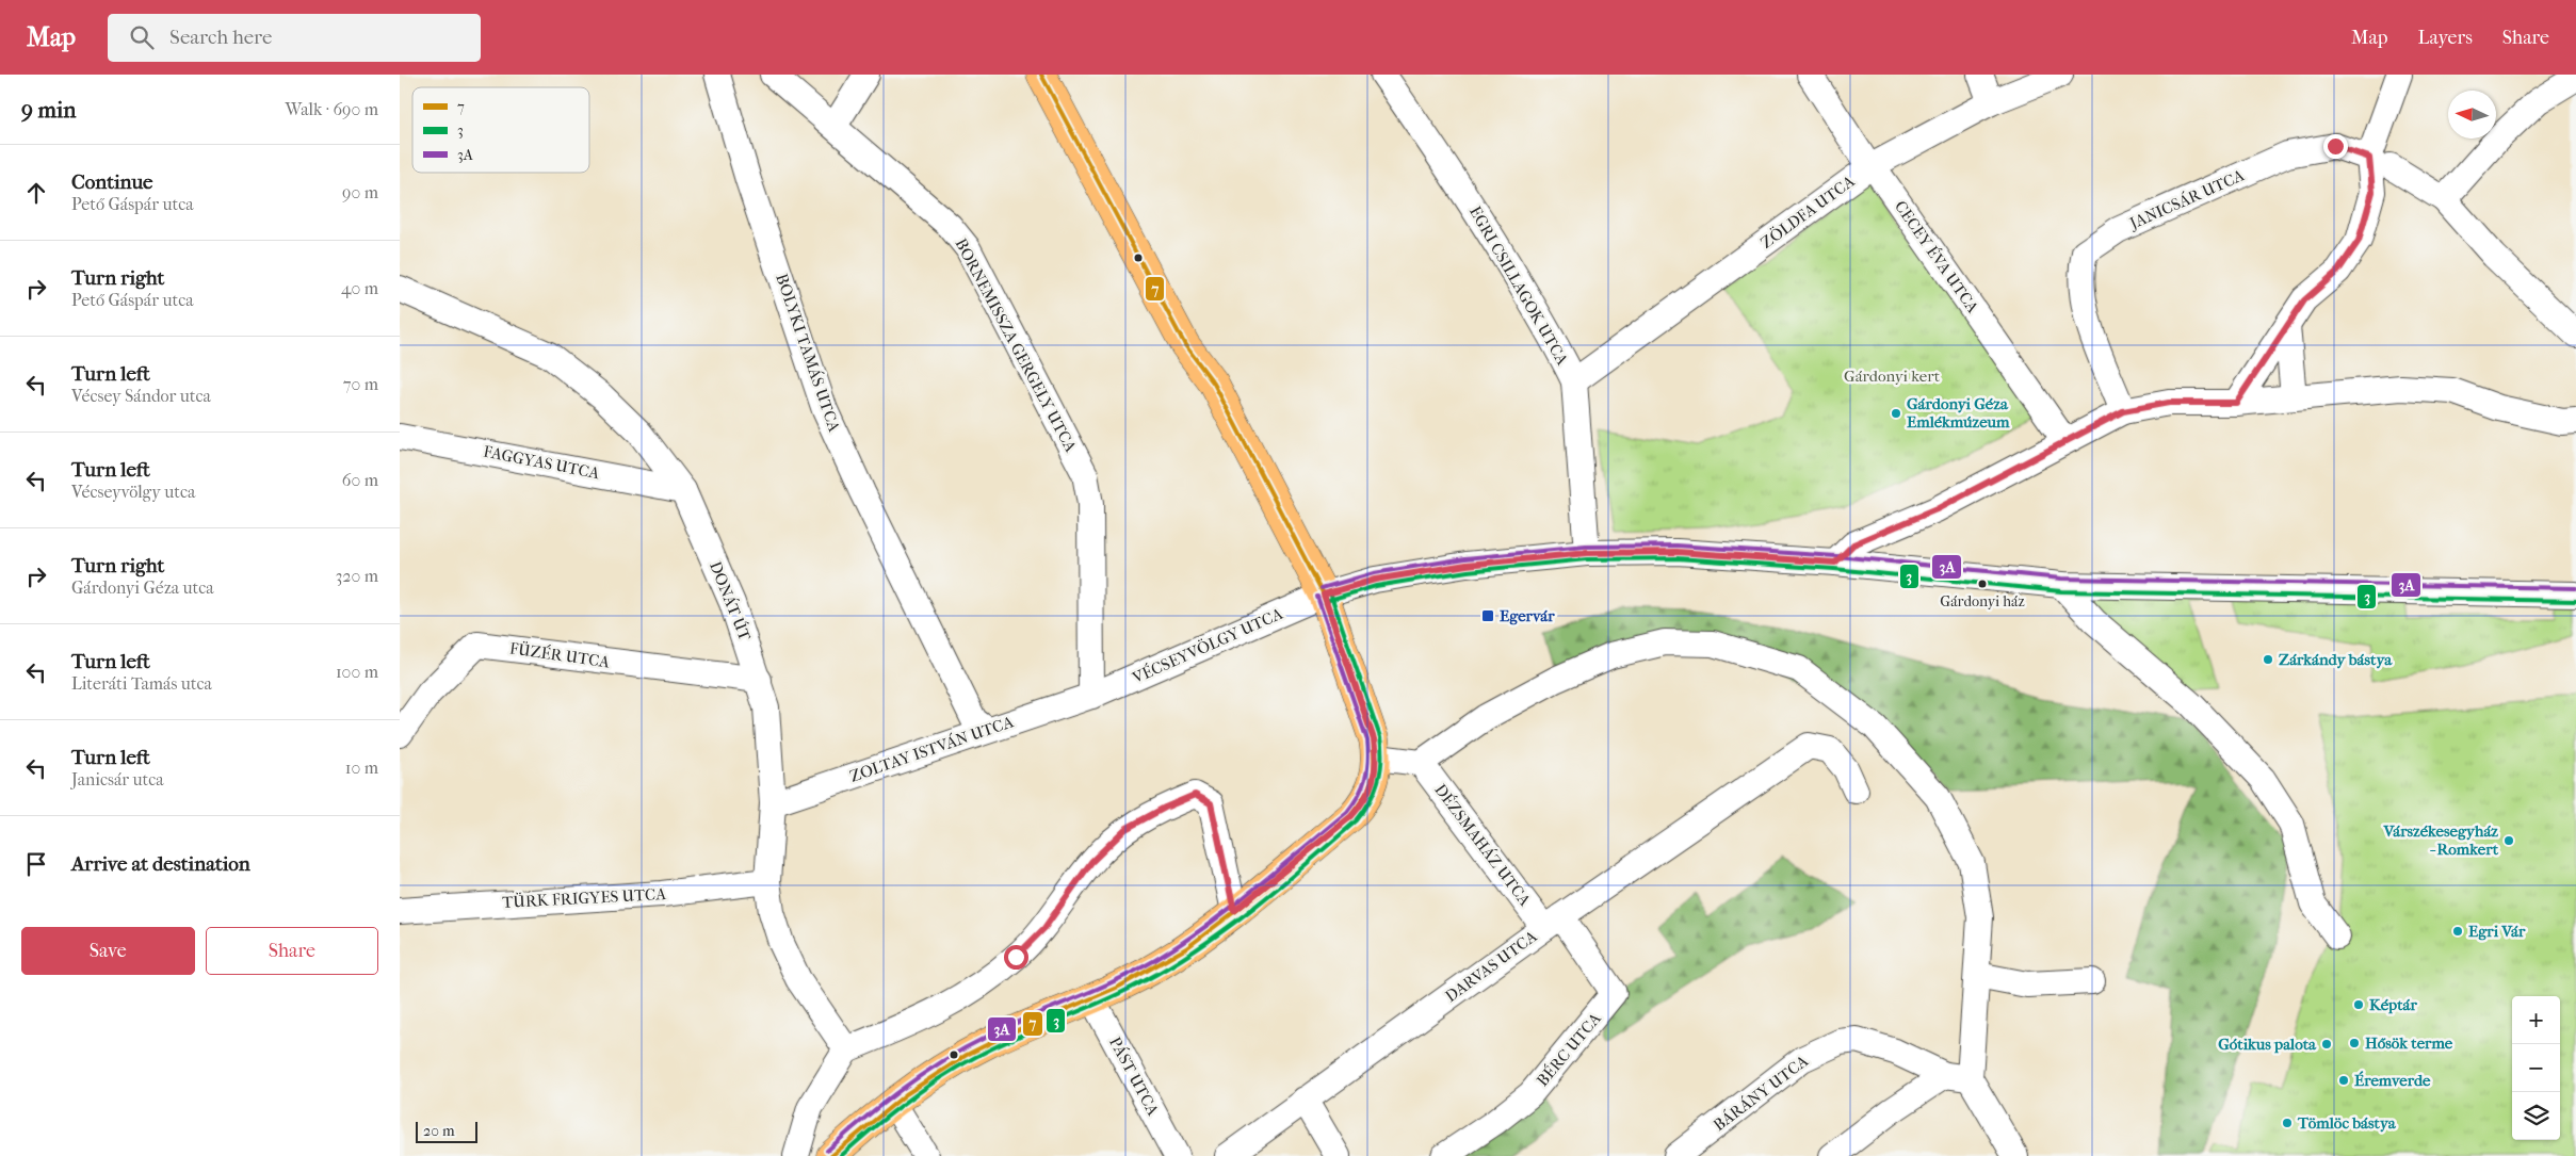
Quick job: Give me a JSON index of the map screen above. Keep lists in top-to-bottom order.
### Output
{
  "streets": {
    "street": [
      "JANICSÁR UTCA",
      "ZÖLDFA UTCA",
      "CECEY ÉVA UTCA",
      "EGRI CSILLAGOK UTCA",
      "BORNEMISSZA GERGELY UTCA",
      "BOLYKI TAMÁS UTCA",
      "FAGGYAS UTCA",
      "DONÁT ÚT",
      "VÉCSEYVÖLGY UTCA",
      "FÜZÉR UTCA",
      "ZOLTAY ISTVÁN UTCA",
      "DÉZSMAHÁZ UTCA",
      "TÜRK FRIGYES UTCA",
      "DARVAS UTCA",
      "BÉRC UTCA",
      "PÁST UTCA",
      "BÁRÁNY UTCA"
    ]
  },
  "crossings": [
    ["ZÖLDFA UTCA", "CECEY ÉVA UTCA"],
    ["ZÖLDFA UTCA", "EGRI CSILLAGOK UTCA"],
    ["EGRI CSILLAGOK UTCA", "VÉCSEYVÖLGY UTCA"],
    ["BORNEMISSZA GERGELY UTCA", "VÉCSEYVÖLGY UTCA"],
    ["BORNEMISSZA GERGELY UTCA", "ZOLTAY ISTVÁN UTCA"],
    ["BOLYKI TAMÁS UTCA", "ZOLTAY ISTVÁN UTCA"],
    ["FAGGYAS UTCA", "DONÁT ÚT"],
    ["DONÁT ÚT", "FÜZÉR UTCA"],
    ["DONÁT ÚT", "ZOLTAY ISTVÁN UTCA"],
    ["DONÁT ÚT", "TÜRK FRIGYES UTCA"],
    ["VÉCSEYVÖLGY UTCA", "ZOLTAY ISTVÁN UTCA"],
    ["DÉZSMAHÁZ UTCA", "DARVAS UTCA"],
    ["DÉZSMAHÁZ UTCA", "BÉRC UTCA"],
    ["DARVAS UTCA", "BÉRC UTCA"]
  ],
  "parks": ["Gárdonyi kert"],
  "places": {
    "other": [
      "Gárdonyi Géza Emlékmúzeum",
      "Gárdonyi ház",
      "Zárkándy bástya",
      "Várszékesegyház - Romkert",
      "Egri Vár",
      "Képtár",
      "Hősök terme",
      "Gótikus palota",
      "Éremverde",
      "Tömlöc bástya"
    ],
    "transit": ["Egervár"]
  },
  "lines": ["transit line 7", "transit line 3A", "transit line 3"],
  "legend": ["7", "3", "3A"],
  "scale_bar": "20 m",
  "north": "left",
  "page": {
    "header": "Map",
    "search": "Search here",
    "nav": ["Map", "Layers", "Share"],
    "heading": ["9 min", "Walk · 690 m"],
    "list": [
      ["Continue", "Pető Gáspár utca", "90 m"],
      ["Turn right", "Pető Gáspár utca", "40 m"],
      ["Turn left", "Vécsey Sándor utca", "70 m"],
      ["Turn left", "Vécseyvölgy utca", "60 m"],
      ["Turn right", "Gárdonyi Géza utca", "320 m"],
      ["Turn left", "Literáti Tamás utca", "100 m"],
      ["Turn left", "Janicsár utca", "10 m"],
      "Arrive at destination"
    ],
    "buttons": ["Save", "Share"],
    "map_buttons": ["+", "−"],
    "scale": "20 m"
  }
}
